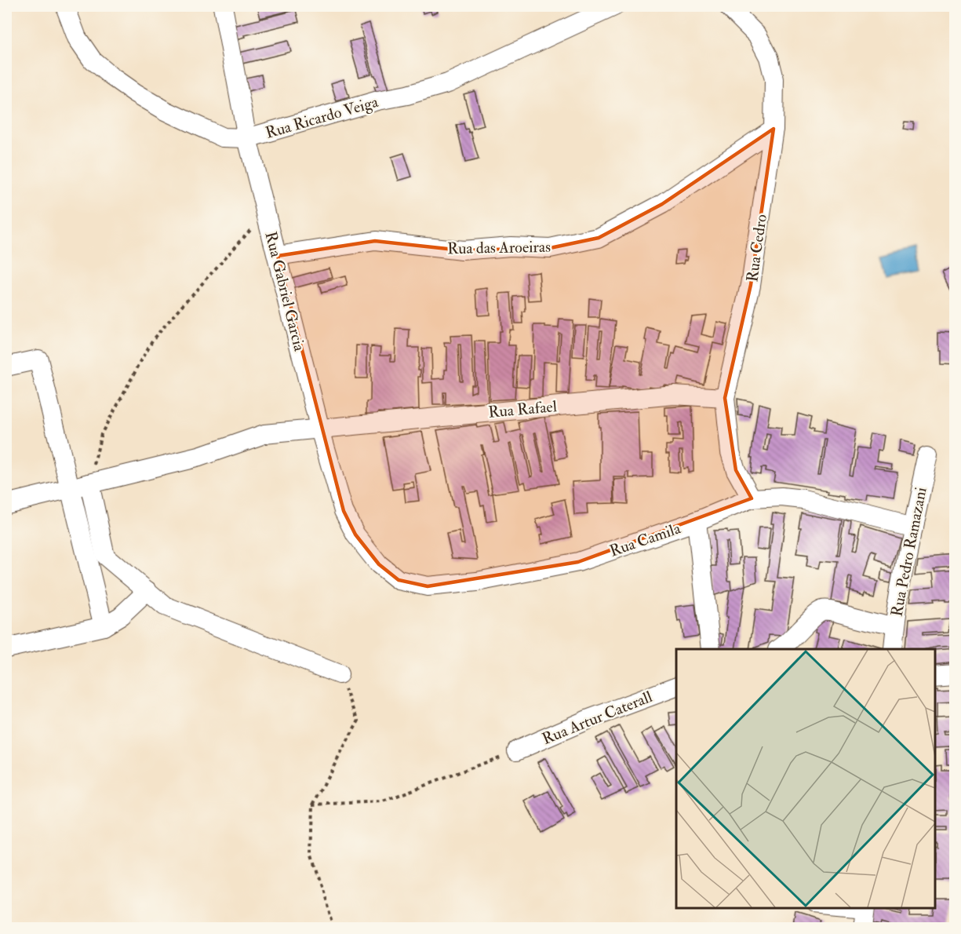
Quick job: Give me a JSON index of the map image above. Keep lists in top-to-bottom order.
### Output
{
  "streets": {
    "street": [
      "Rua Ricardo Veiga",
      "Rua das Aroeiras",
      "Rua Cedro",
      "Rua Gabriel Garcia",
      "Rua Rafael",
      "Rua Camila",
      "Rua Pedro Ramazani",
      "Rua Artur Caterall"
    ]
  },
  "crossings": [
    ["Rua Ricardo Veiga", "Rua Gabriel Garcia"],
    ["Rua das Aroeiras", "Rua Cedro"],
    ["Rua das Aroeiras", "Rua Gabriel Garcia"],
    ["Rua Cedro", "Rua Rafael"],
    ["Rua Cedro", "Rua Camila"],
    ["Rua Gabriel Garcia", "Rua Rafael"],
    ["Rua Gabriel Garcia", "Rua Camila"],
    ["Rua Camila", "Rua Pedro Ramazani"]
  ]
}
